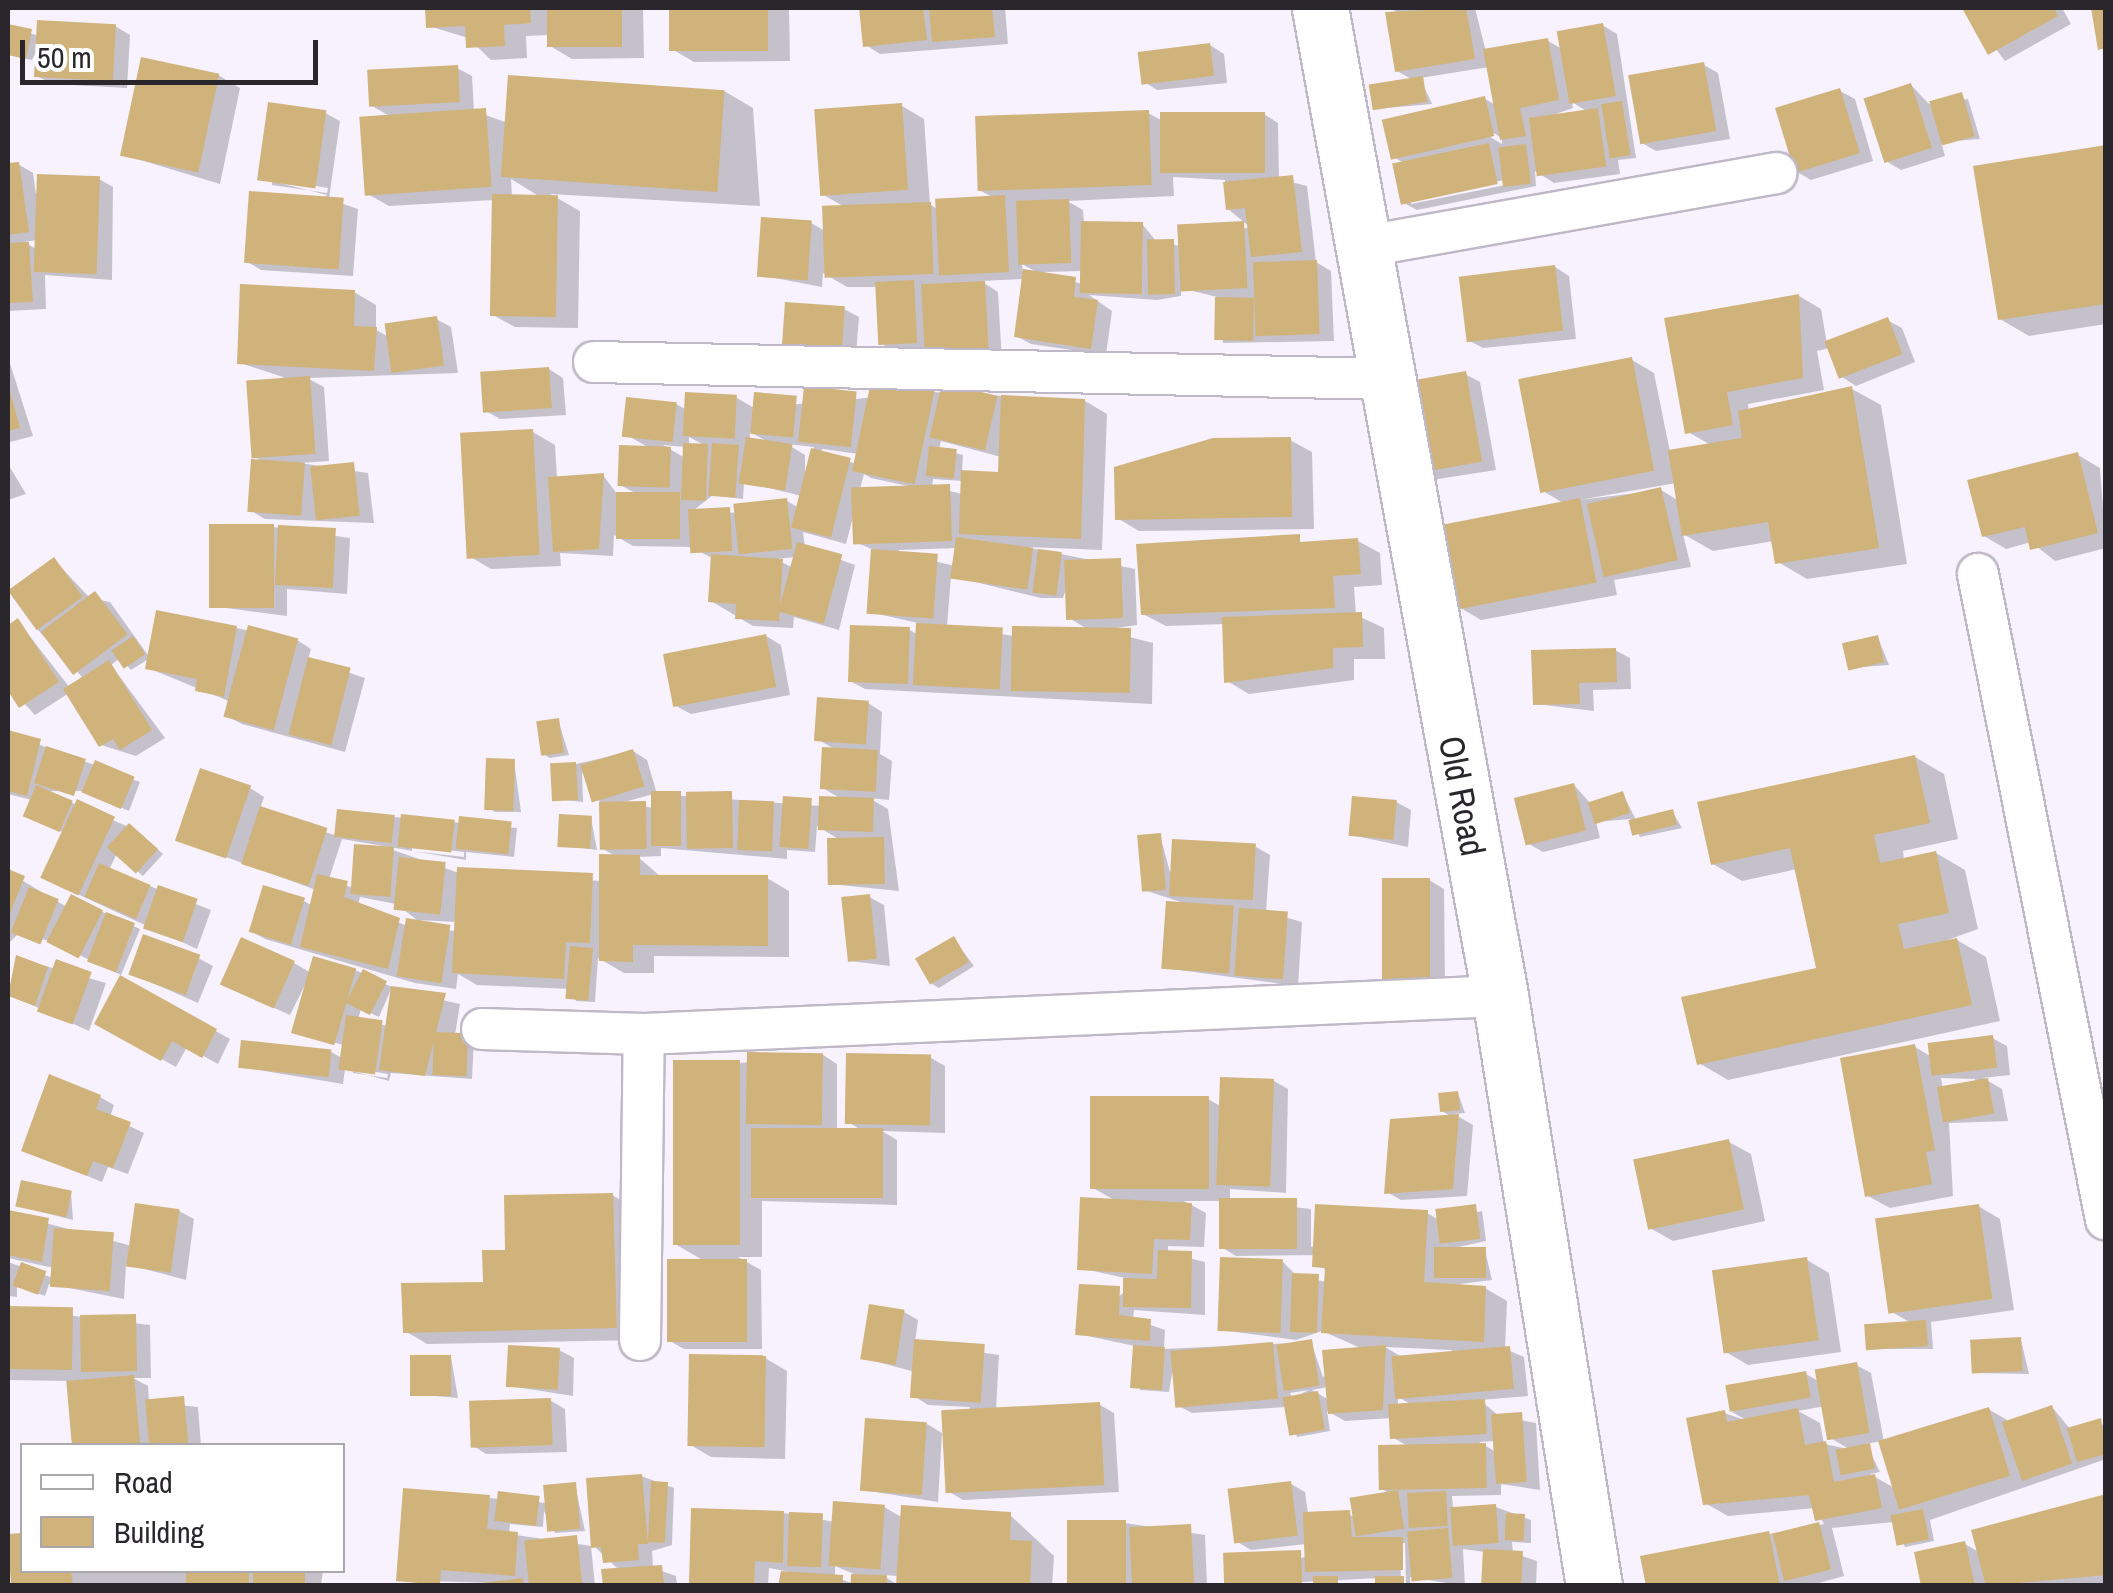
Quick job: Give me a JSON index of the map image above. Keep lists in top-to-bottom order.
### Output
{
  "streets": {
    "street": ["Old Road"]
  },
  "legend": ["Road", "Building"],
  "scale_bar": "50 m"
}
